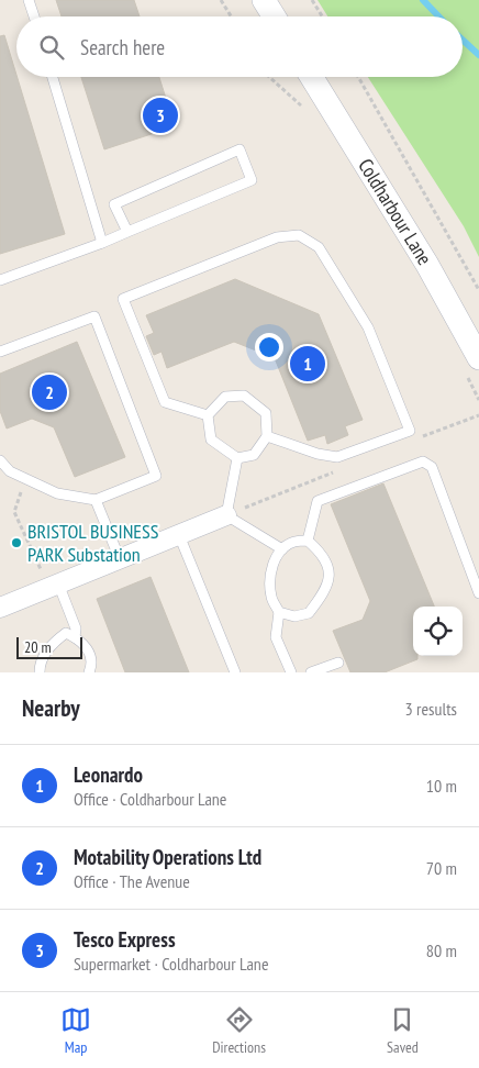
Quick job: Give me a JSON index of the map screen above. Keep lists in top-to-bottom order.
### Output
{
  "streets": {
    "street": ["Coldharbour Lane"]
  },
  "places": ["BRISTOL BUSINESS PARK Substation"],
  "scale_bar": "20 m",
  "page": {
    "search": "Search here",
    "pins": ["3", "1", "2"],
    "scale": "20 m",
    "heading": ["Nearby", "3 results"],
    "list": [
      {
        "mark": "1",
        "name": "Leonardo",
        "note": "Office · Coldharbour Lane",
        "value": "10 m"
      },
      {
        "mark": "2",
        "name": "Motability Operations Ltd",
        "note": "Office · The Avenue",
        "value": "70 m"
      },
      {
        "mark": "3",
        "name": "Tesco Express",
        "note": "Supermarket · Coldharbour Lane",
        "value": "80 m"
      }
    ],
    "nav": ["Map", "Directions", "Saved"]
  }
}
